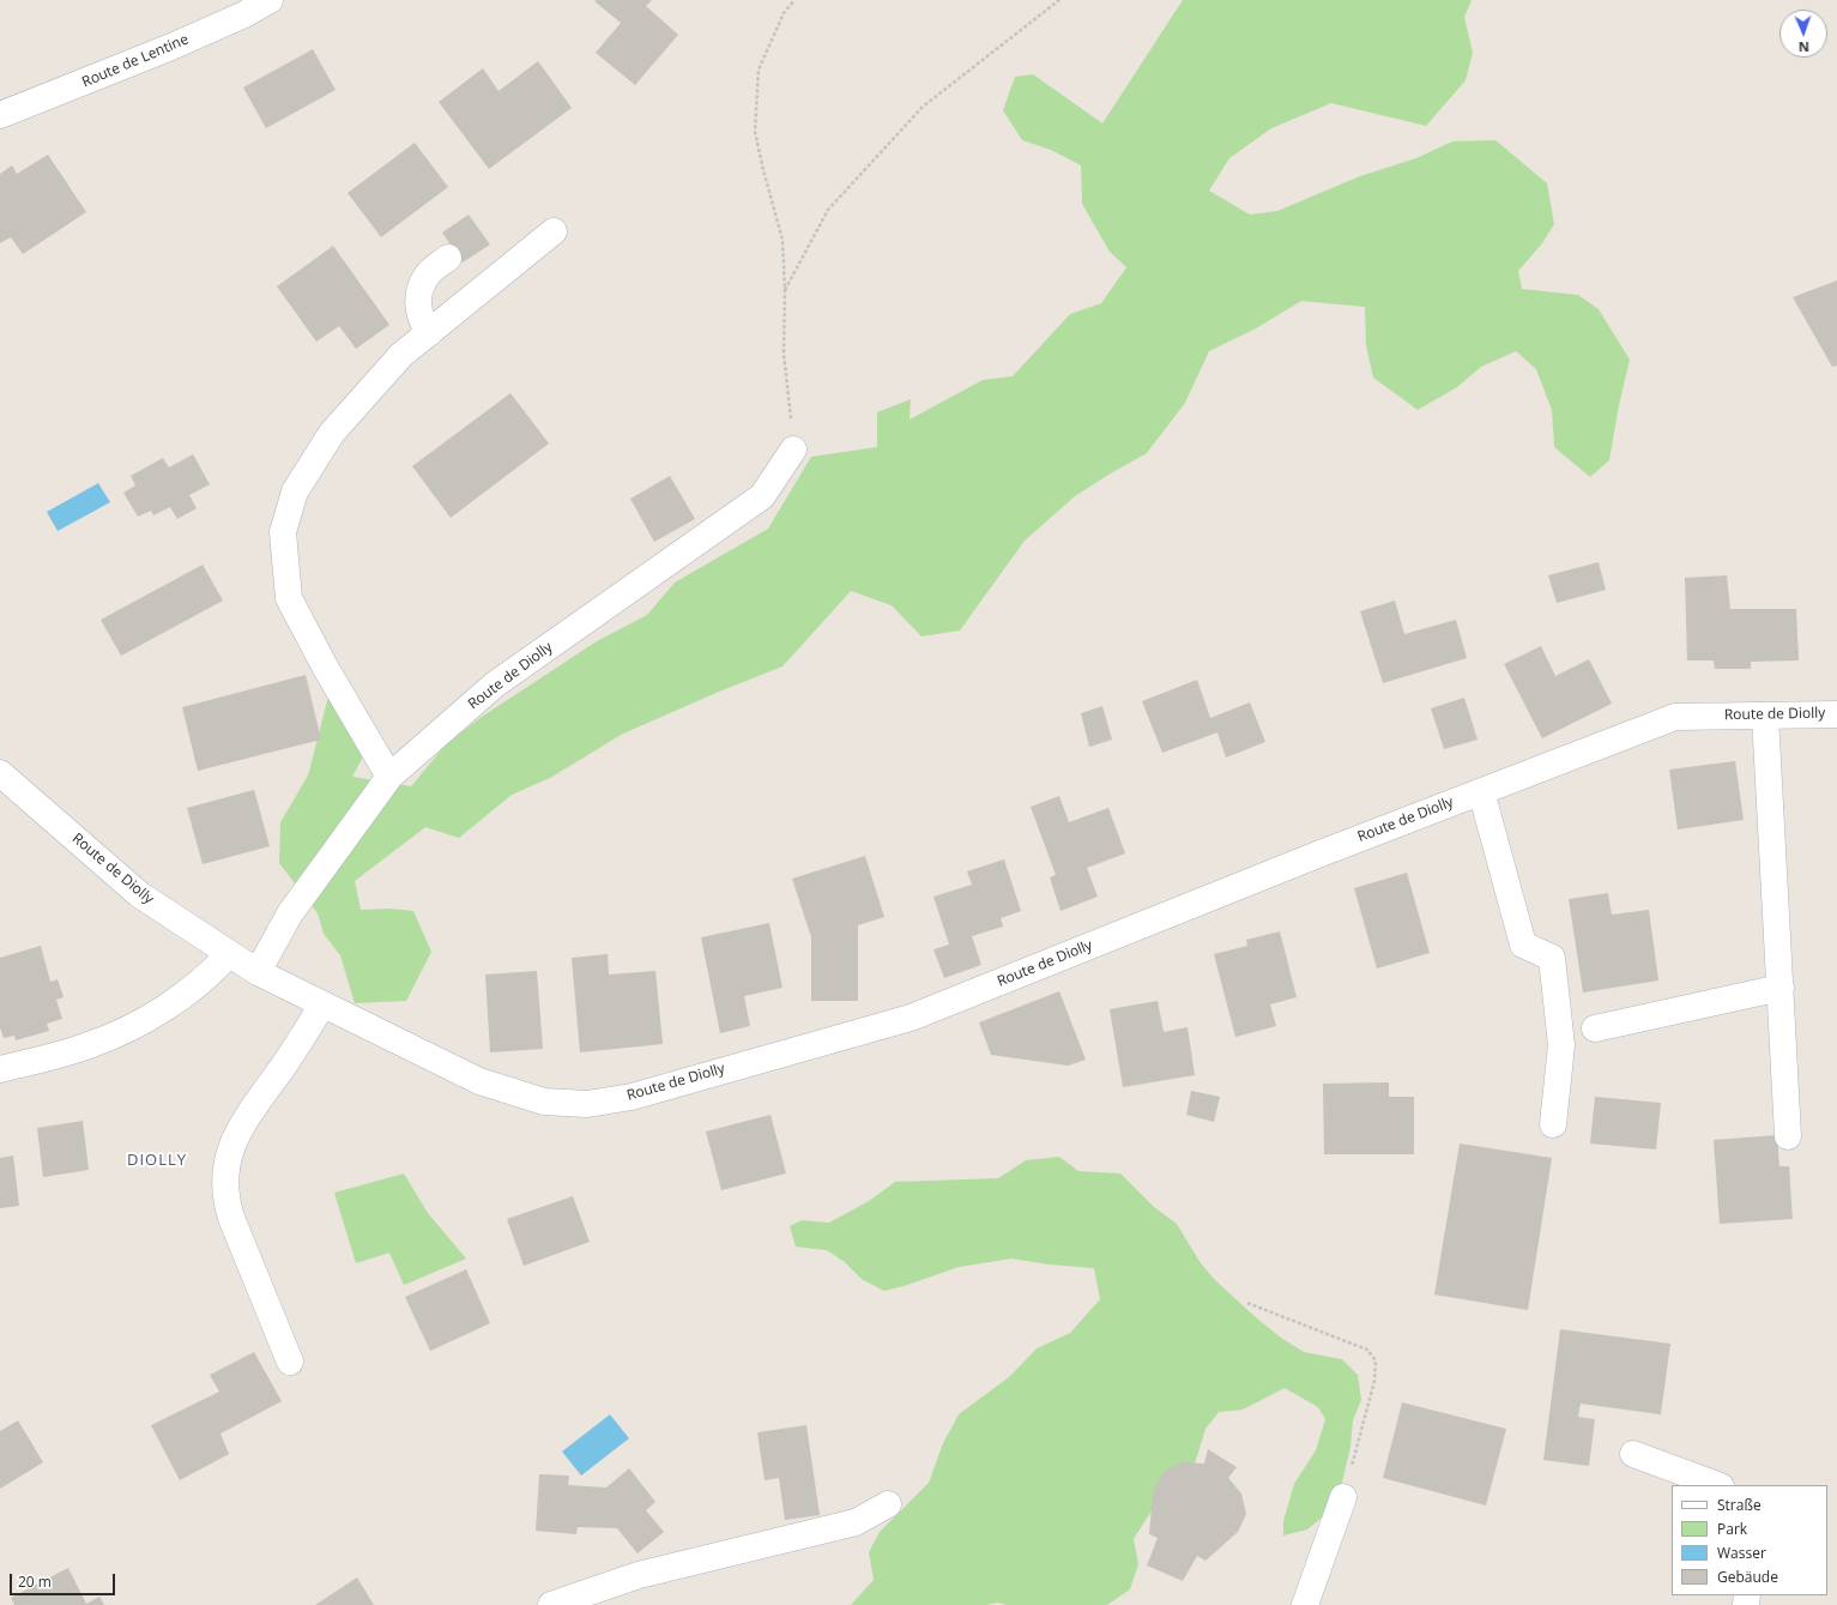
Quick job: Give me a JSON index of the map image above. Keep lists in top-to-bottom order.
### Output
{
  "streets": {
    "street": ["Route de Lentine", "Route de Diolly"]
  },
  "districts": ["DIOLLY"],
  "legend": [
    "Straße",
    "Park",
    "Wasser",
    "Gebäude"
  ],
  "scale_bar": "20 m",
  "north": "bottom"
}
